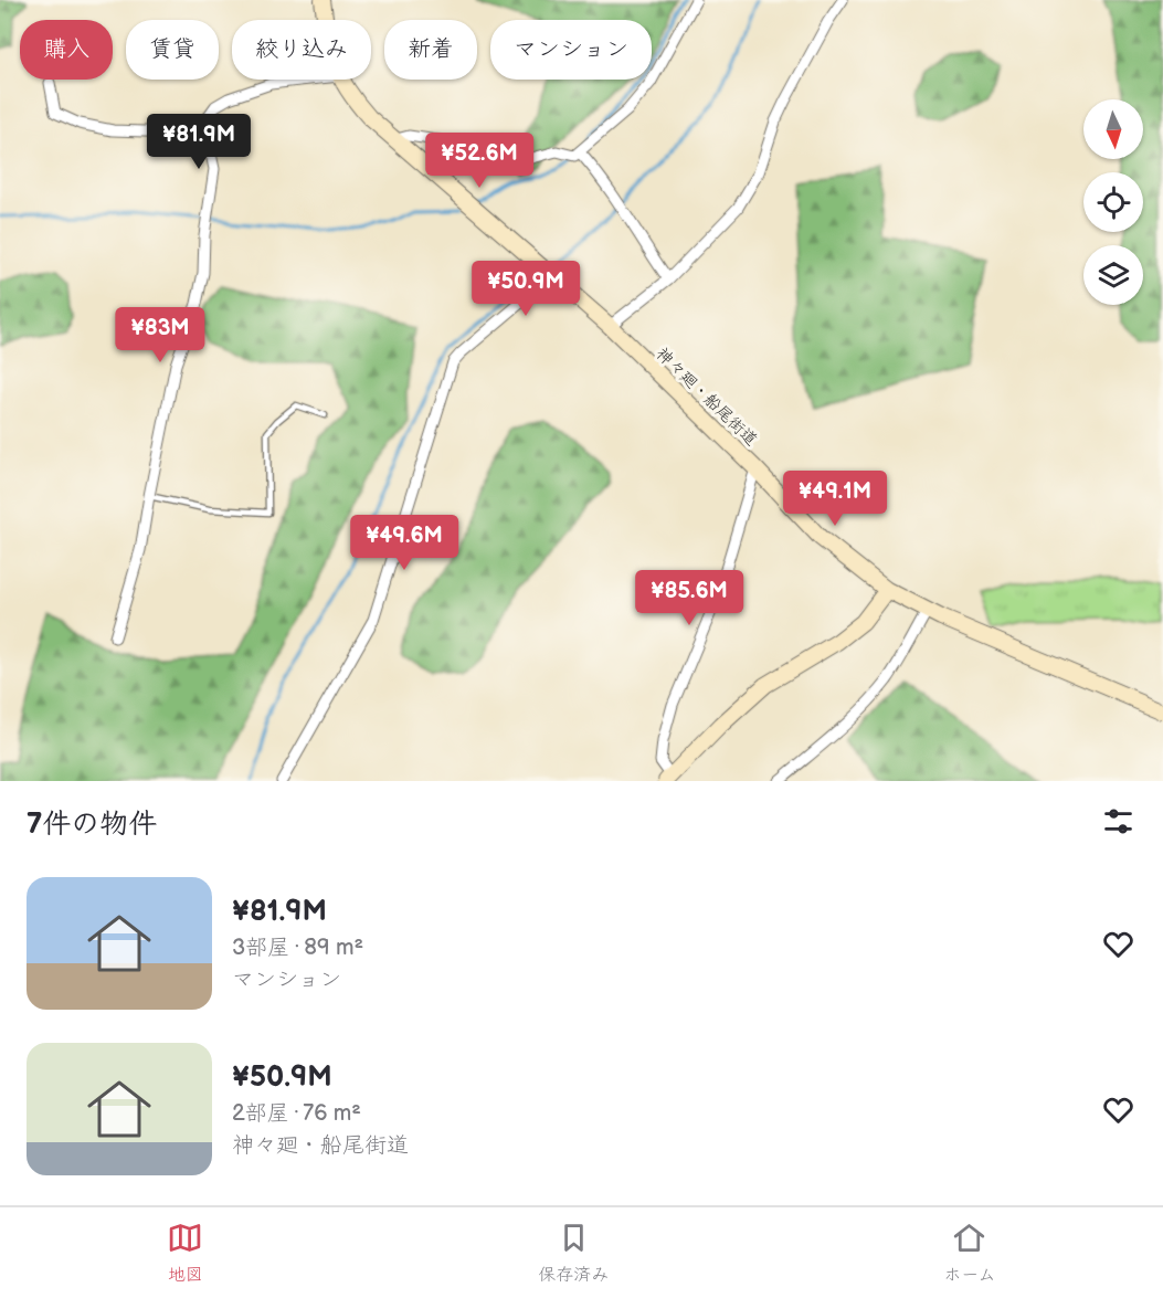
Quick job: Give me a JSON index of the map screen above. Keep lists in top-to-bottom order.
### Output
{
  "streets": {
    "street": ["神々廻・船尾街道"]
  },
  "north": "bottom",
  "page": {
    "chip": [
      "購入",
      "賃貸",
      "絞り込み",
      "新着",
      "マンション"
    ],
    "price": [
      "¥81.9M",
      "¥52.6M",
      "¥50.9M",
      "¥83M",
      "¥49.1M",
      "¥49.6M",
      "¥85.6M"
    ],
    "heading": "7件の物件",
    "list": [
      {
        "name": "¥81.9M",
        "note": "3部屋 · 89 m² · マンション"
      },
      {
        "name": "¥50.9M",
        "note": "2部屋 · 76 m² · 神々廻・船尾街道"
      }
    ],
    "tabs": ["地図", "保存済み", "ホーム"]
  }
}
